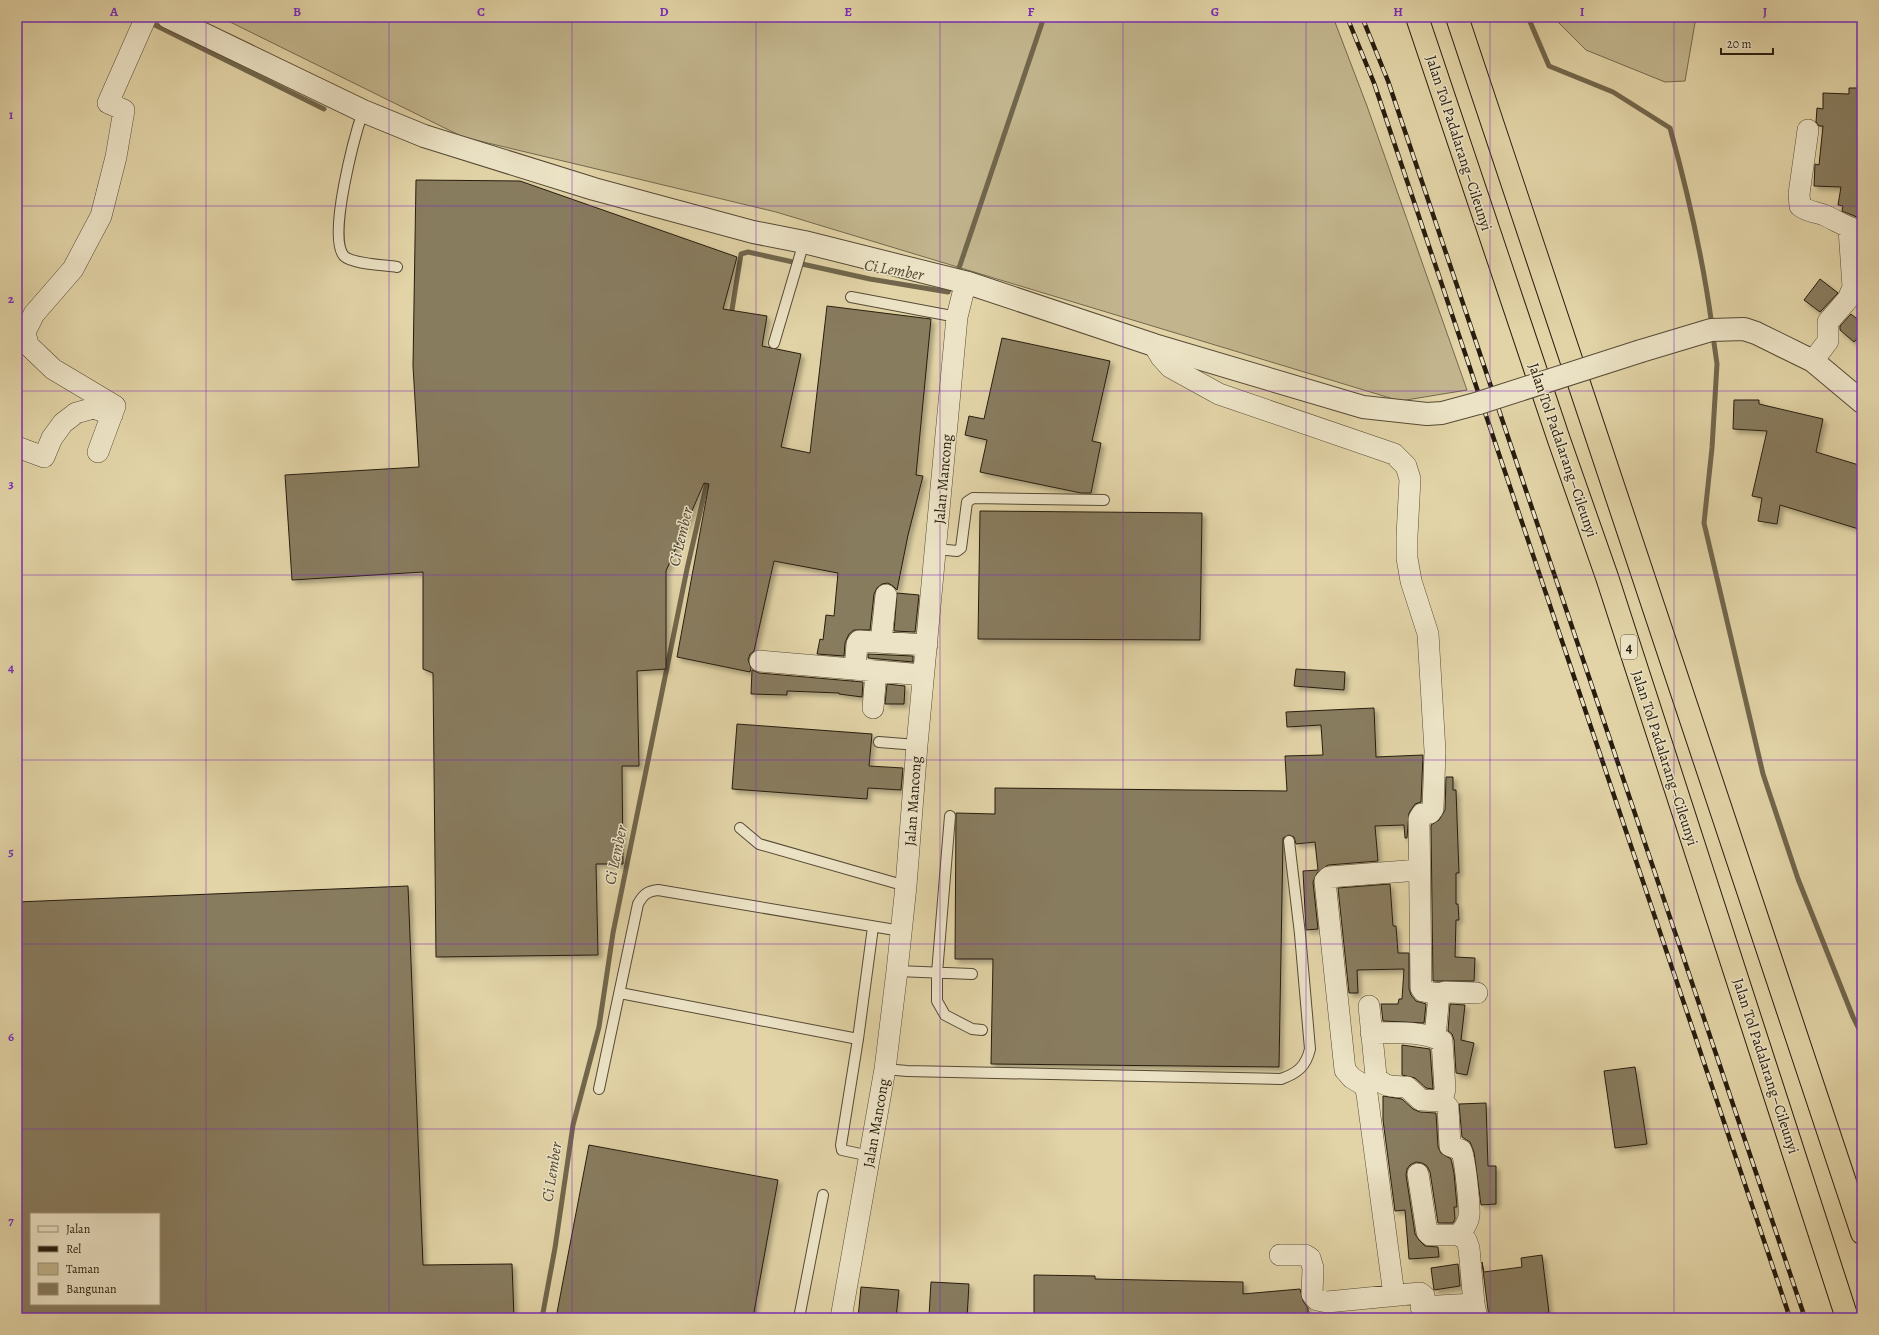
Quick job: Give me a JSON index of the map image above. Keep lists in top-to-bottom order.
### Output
{
  "streets": {
    "highway": ["Jalan Tol Padalarang–Cileunyi", "4"],
    "street": ["Jalan Mancong"]
  },
  "water": ["Ci Lember"],
  "legend": [
    "Jalan",
    "Rel",
    "Taman",
    "Bangunan"
  ],
  "scale_bar": "20 m",
  "grid": {
    "columns": [
      "A",
      "B",
      "C",
      "D",
      "E",
      "F",
      "G",
      "H",
      "I",
      "J"
    ],
    "rows": [
      "1",
      "2",
      "3",
      "4",
      "5",
      "6",
      "7"
    ]
  }
}
